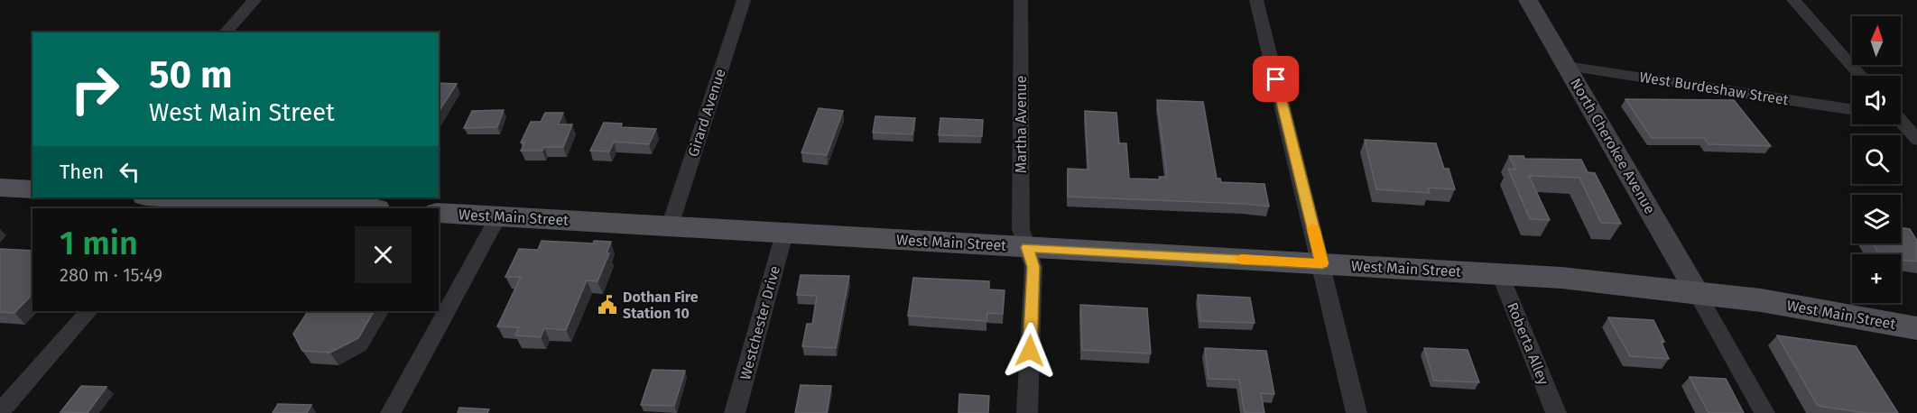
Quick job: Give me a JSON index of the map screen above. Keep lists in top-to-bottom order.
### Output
{
  "streets": {
    "main road": ["West Main Street"],
    "street": [
      "West Burdeshaw Street",
      "Girard Avenue",
      "Martha Avenue",
      "North Cherokee Avenue",
      "Westchester Drive",
      "Roberta Alley"
    ]
  },
  "crossings": [
    ["West Burdeshaw Street", "North Cherokee Avenue"],
    ["Girard Avenue", "West Main Street"],
    ["Martha Avenue", "West Main Street"],
    ["North Cherokee Avenue", "West Main Street"],
    ["West Main Street", "Westchester Drive"],
    ["West Main Street", "Roberta Alley"]
  ],
  "places": {
    "public building": ["Dothan Fire Station 10"]
  },
  "north": "top",
  "page": {
    "map_buttons": "+",
    "turn": ["50 m", "West Main Street"],
    "then": "Then",
    "heading": ["1 min", "280 m · 15:49"]
  }
}
